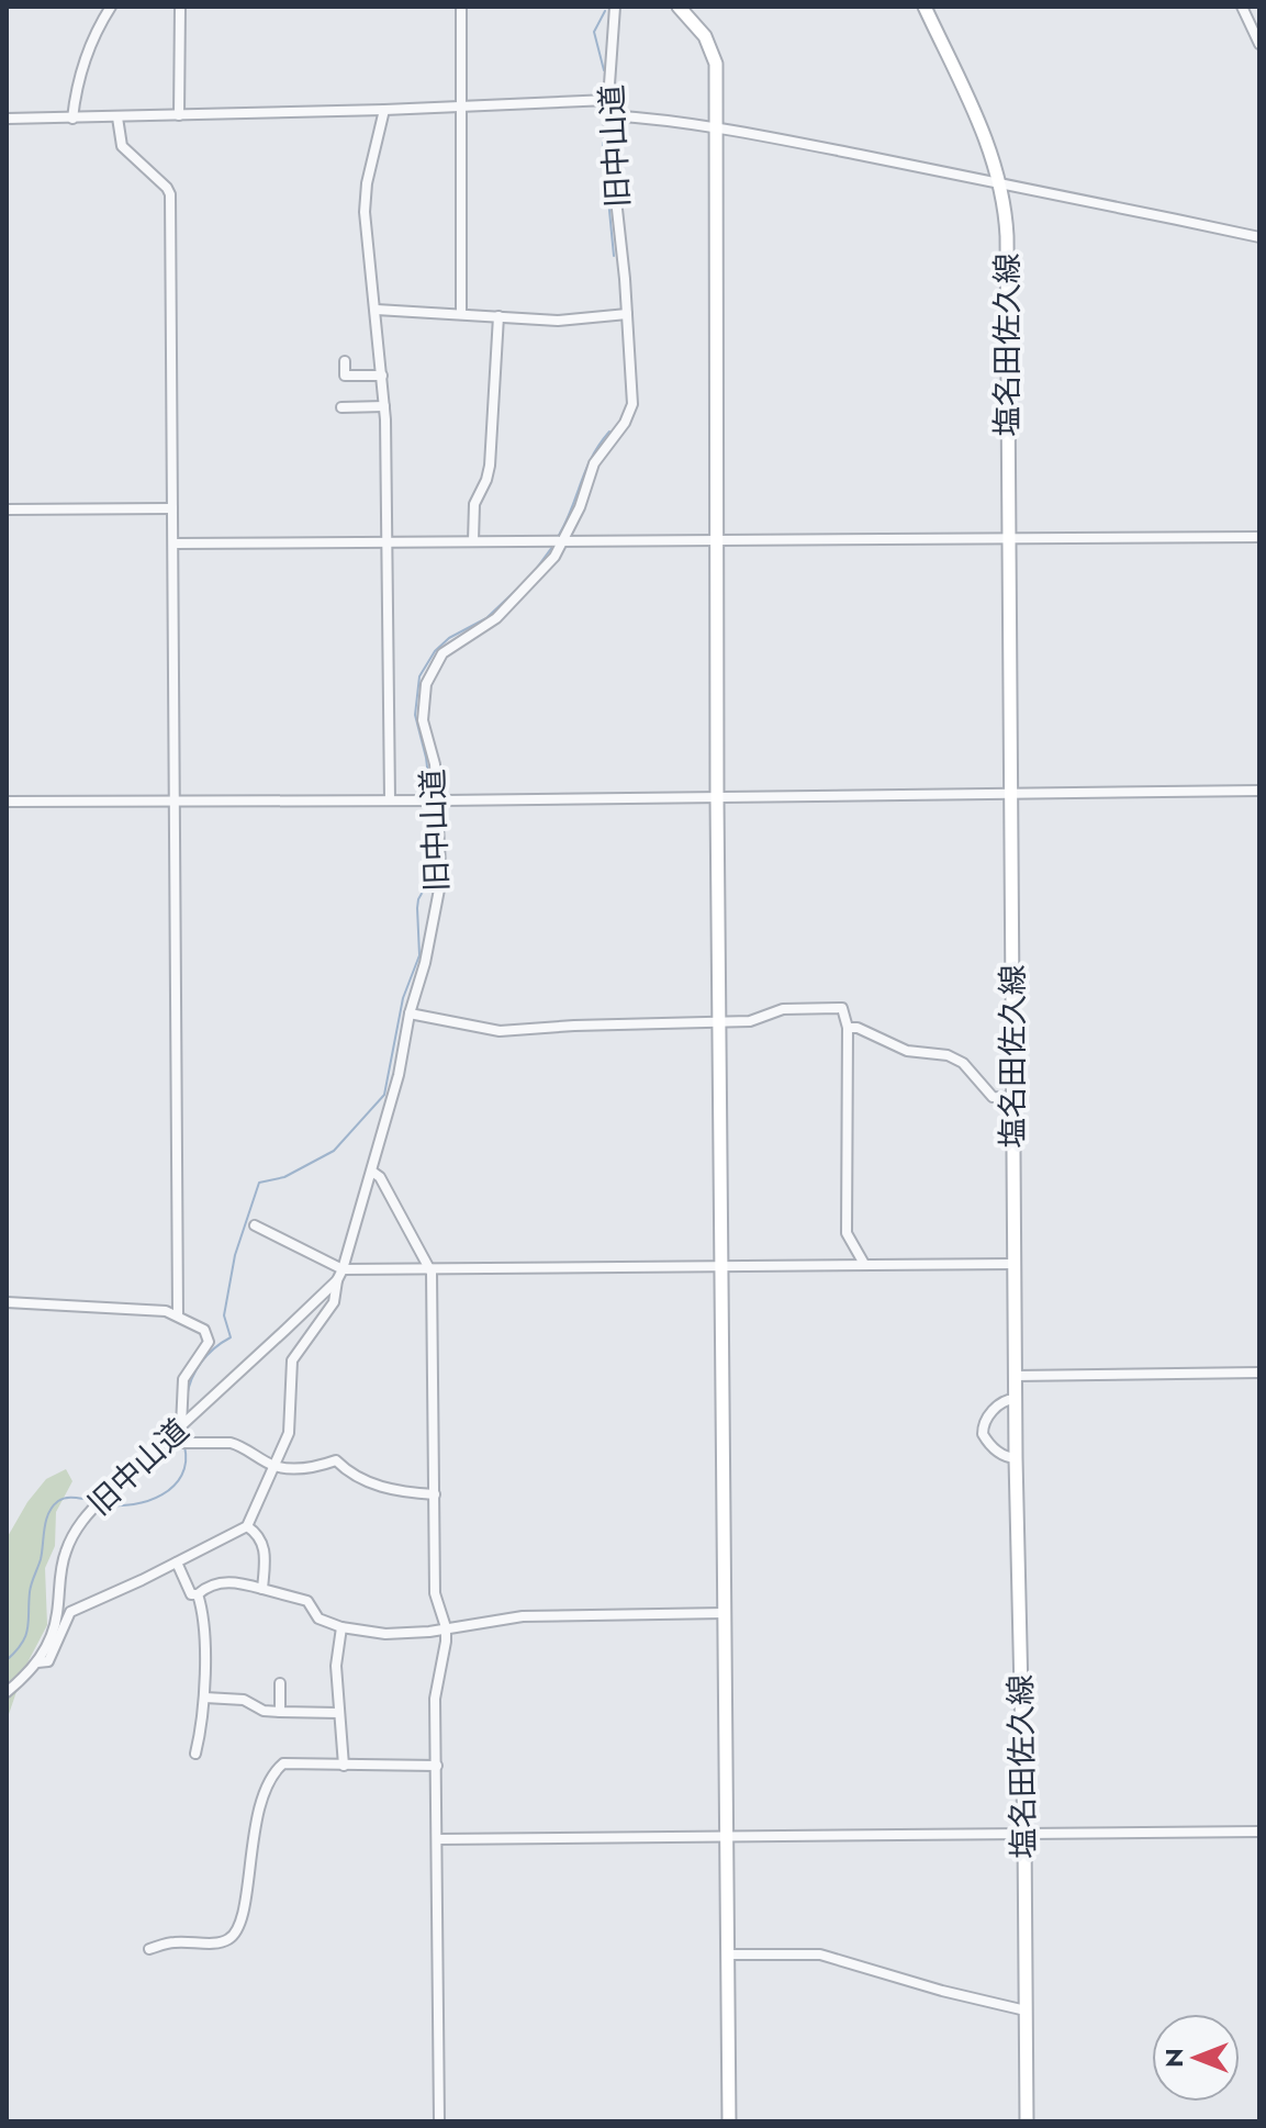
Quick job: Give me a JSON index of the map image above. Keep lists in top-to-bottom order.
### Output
{
  "streets": {
    "main road": ["塩名田佐久線"],
    "street": ["旧中山道"]
  },
  "north": "left"
}
